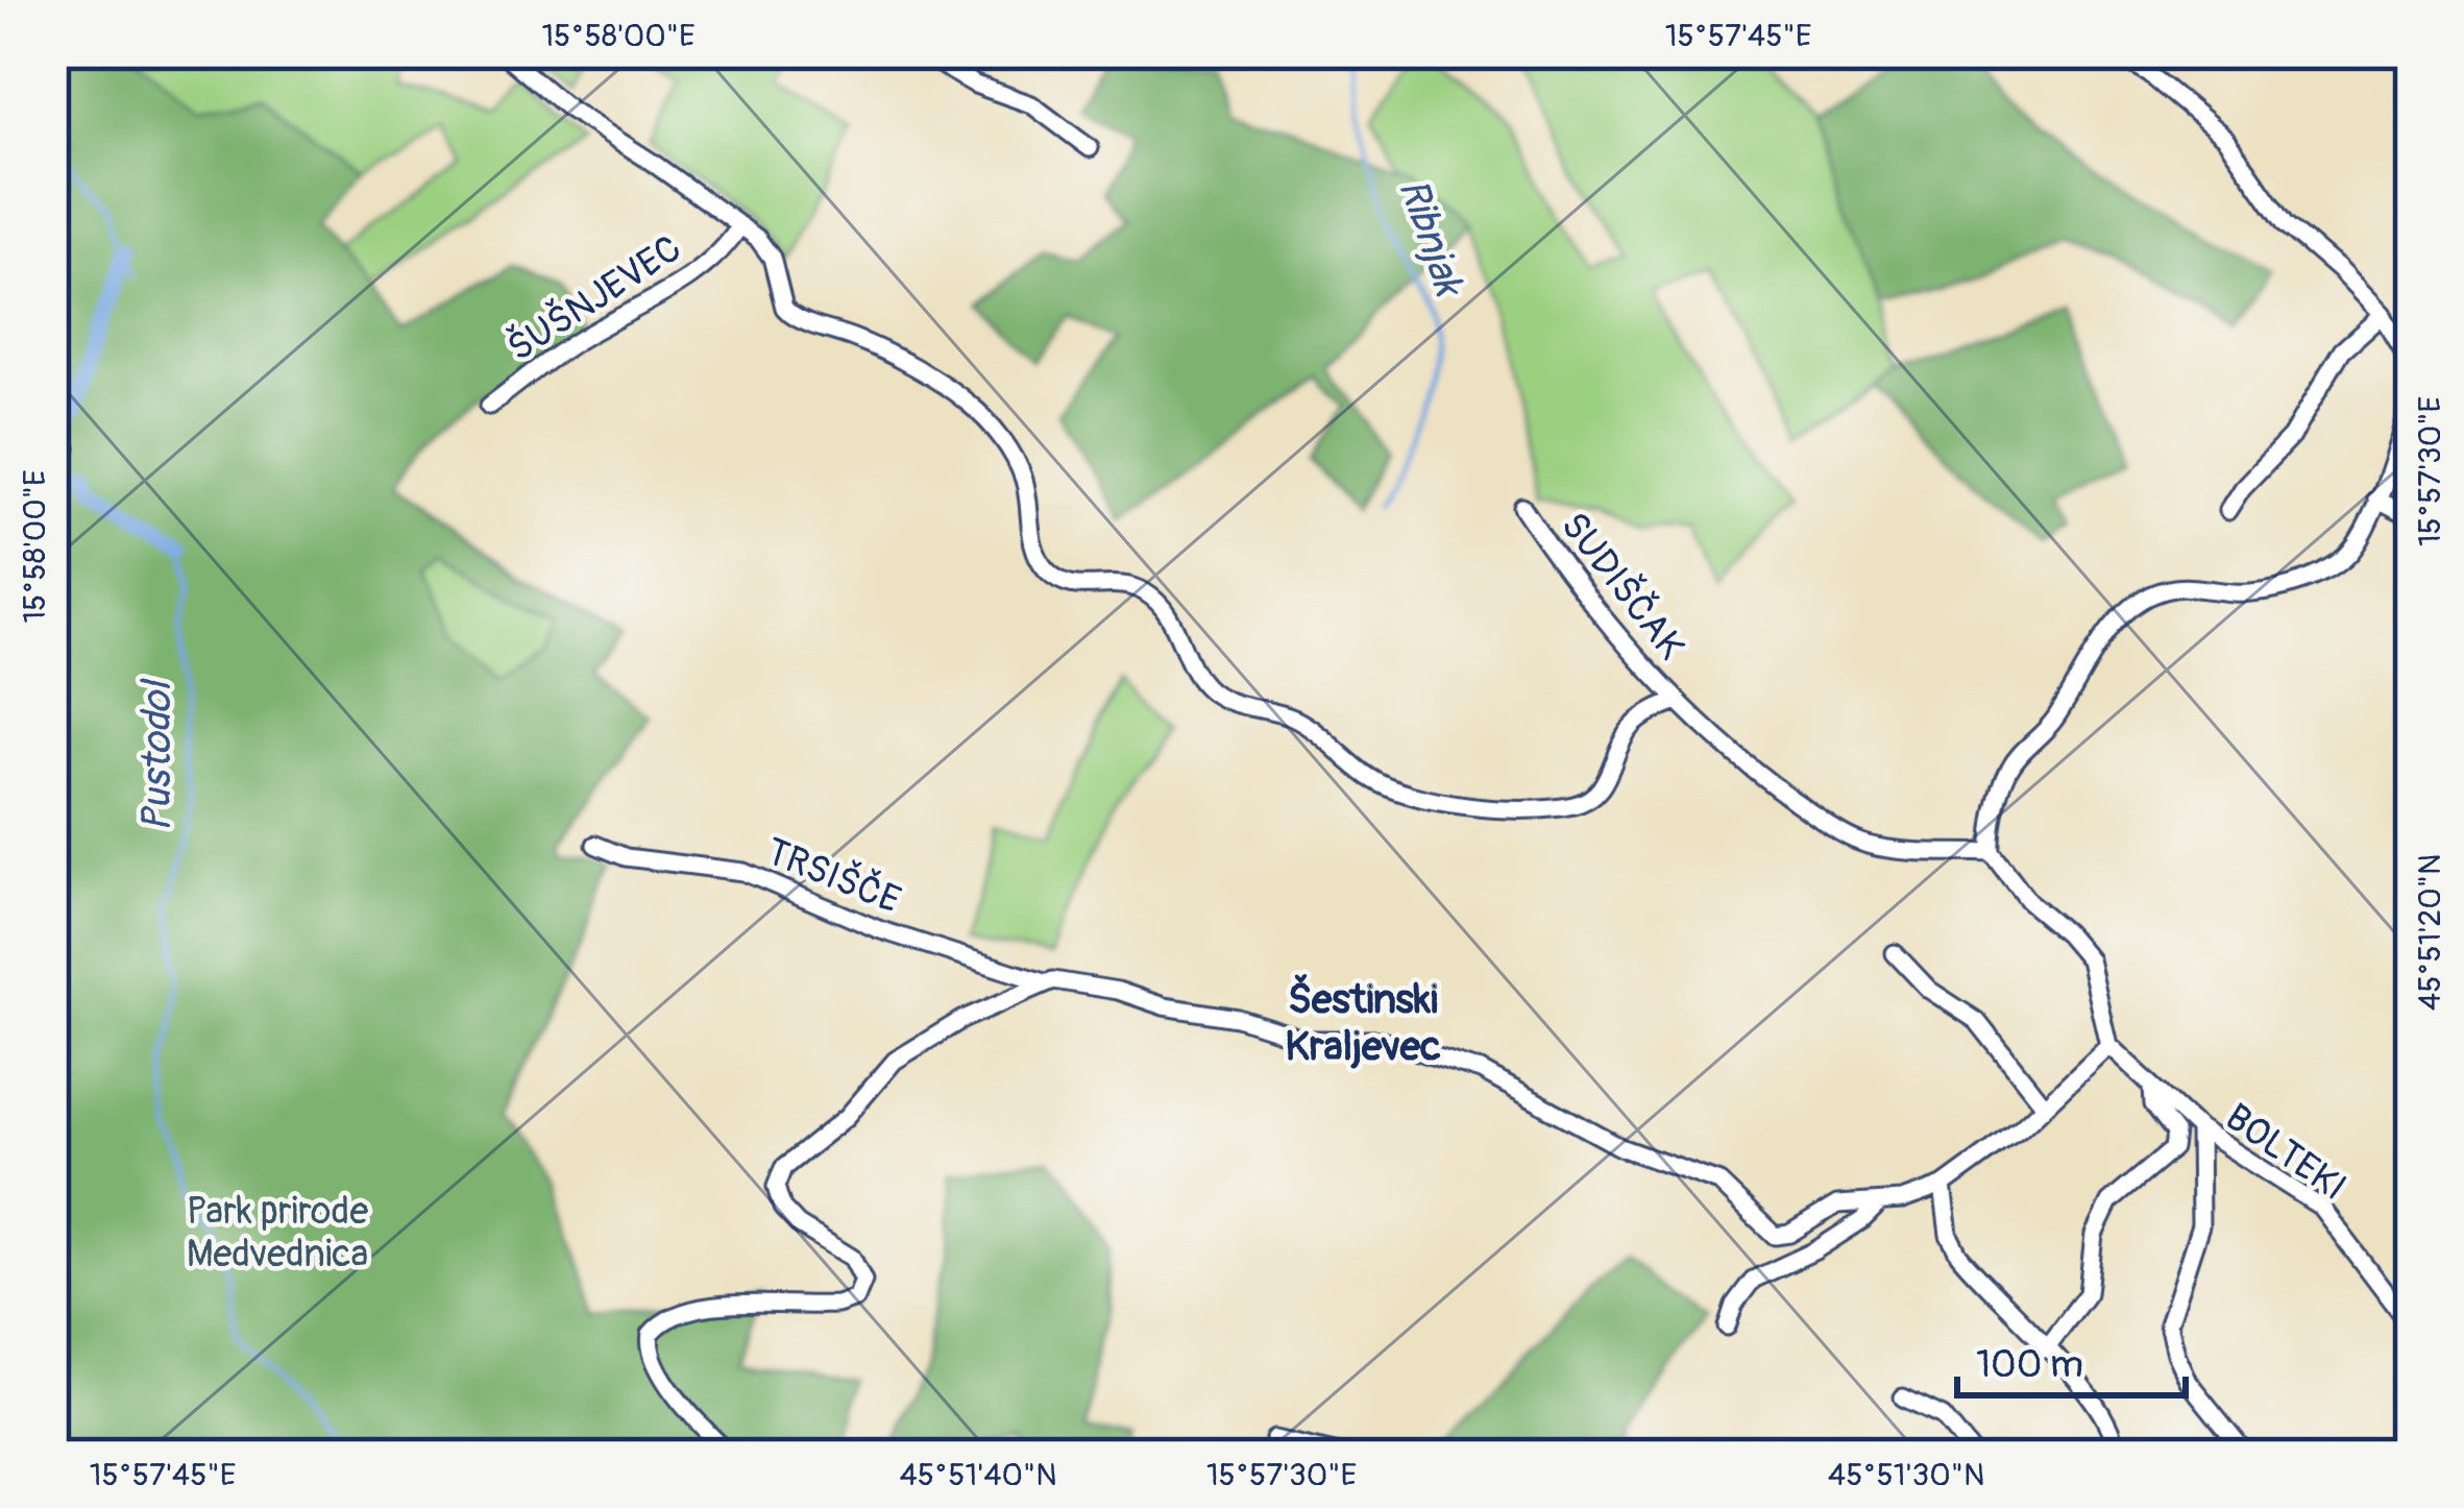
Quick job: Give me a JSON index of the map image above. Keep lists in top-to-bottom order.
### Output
{
  "streets": {
    "street": [
      "ŠUŠNJEVEC",
      "SUDIŠČAK",
      "TRSIŠČE",
      "BOLTEKI"
    ]
  },
  "districts": ["Šestinski Kraljevec"],
  "water": ["Ribnjak", "Pustodol"],
  "parks": ["Park prirode Medvednica"],
  "scale_bar": "100 m",
  "coordinates": [
    "15°58'00\"E",
    "15°57'45\"E",
    "15°57'30\"E",
    "45°51'20\"N",
    "45°51'40\"N",
    "45°51'30\"N"
  ]
}
